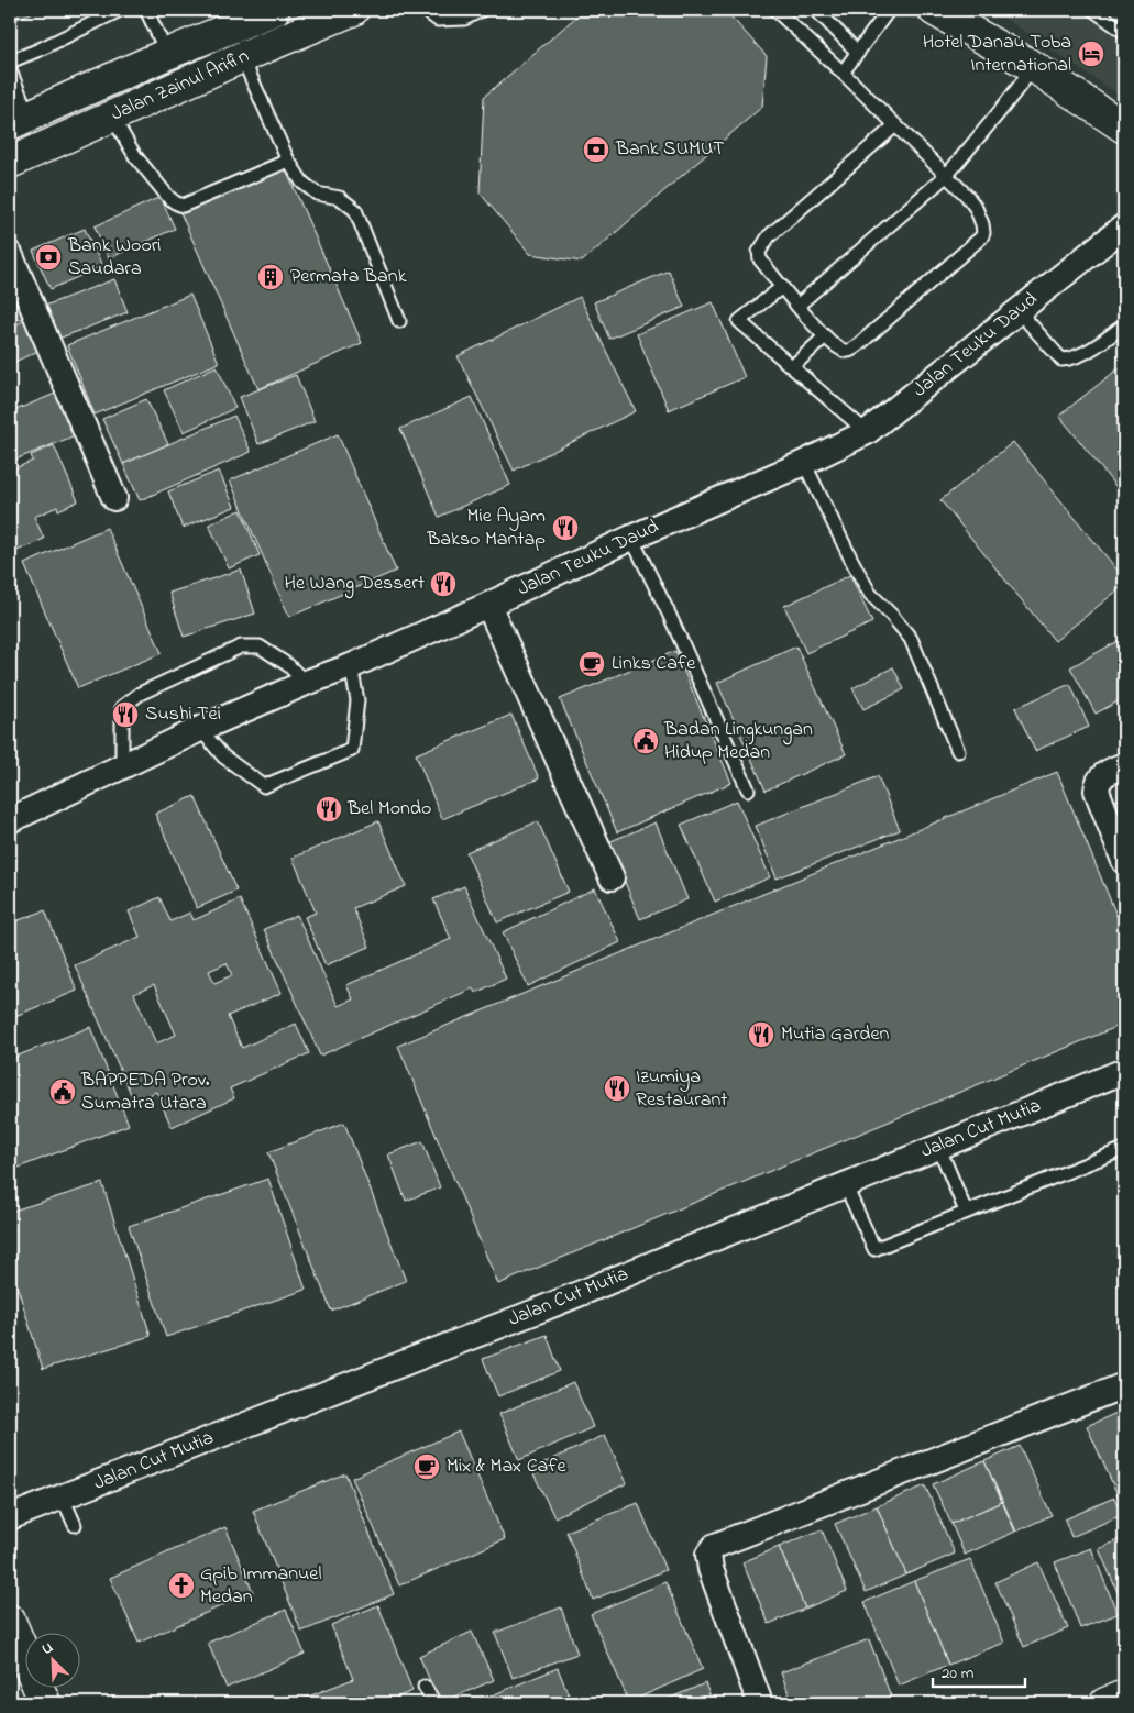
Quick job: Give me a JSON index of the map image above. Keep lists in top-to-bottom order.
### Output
{
  "streets": {
    "main road": ["Jalan Zainul Arifin"],
    "street": ["Jalan Teuku Daud", "Jalan Cut Mutia"]
  },
  "places": {
    "hotel": ["Hotel Danau Toba International"],
    "bank": ["Bank SUMUT", "Bank Woori Saudara"],
    "building": ["Permata Bank"],
    "restaurant": [
      "Mie Ayam Bakso Mantap",
      "He Wang Dessert",
      "Sushi Tei",
      "Bel Mondo",
      "Mutia Garden",
      "Izumiya Restaurant"
    ],
    "cafe": ["Links Cafe", "Mix & Max Cafe"],
    "public building": ["Badan Lingkungan Hidup Medan", "BAPPEDA Prov. Sumatra Utara"],
    "church": ["Gpib Immanuel Medan"]
  },
  "scale_bar": "20 m",
  "north": "top left"
}
